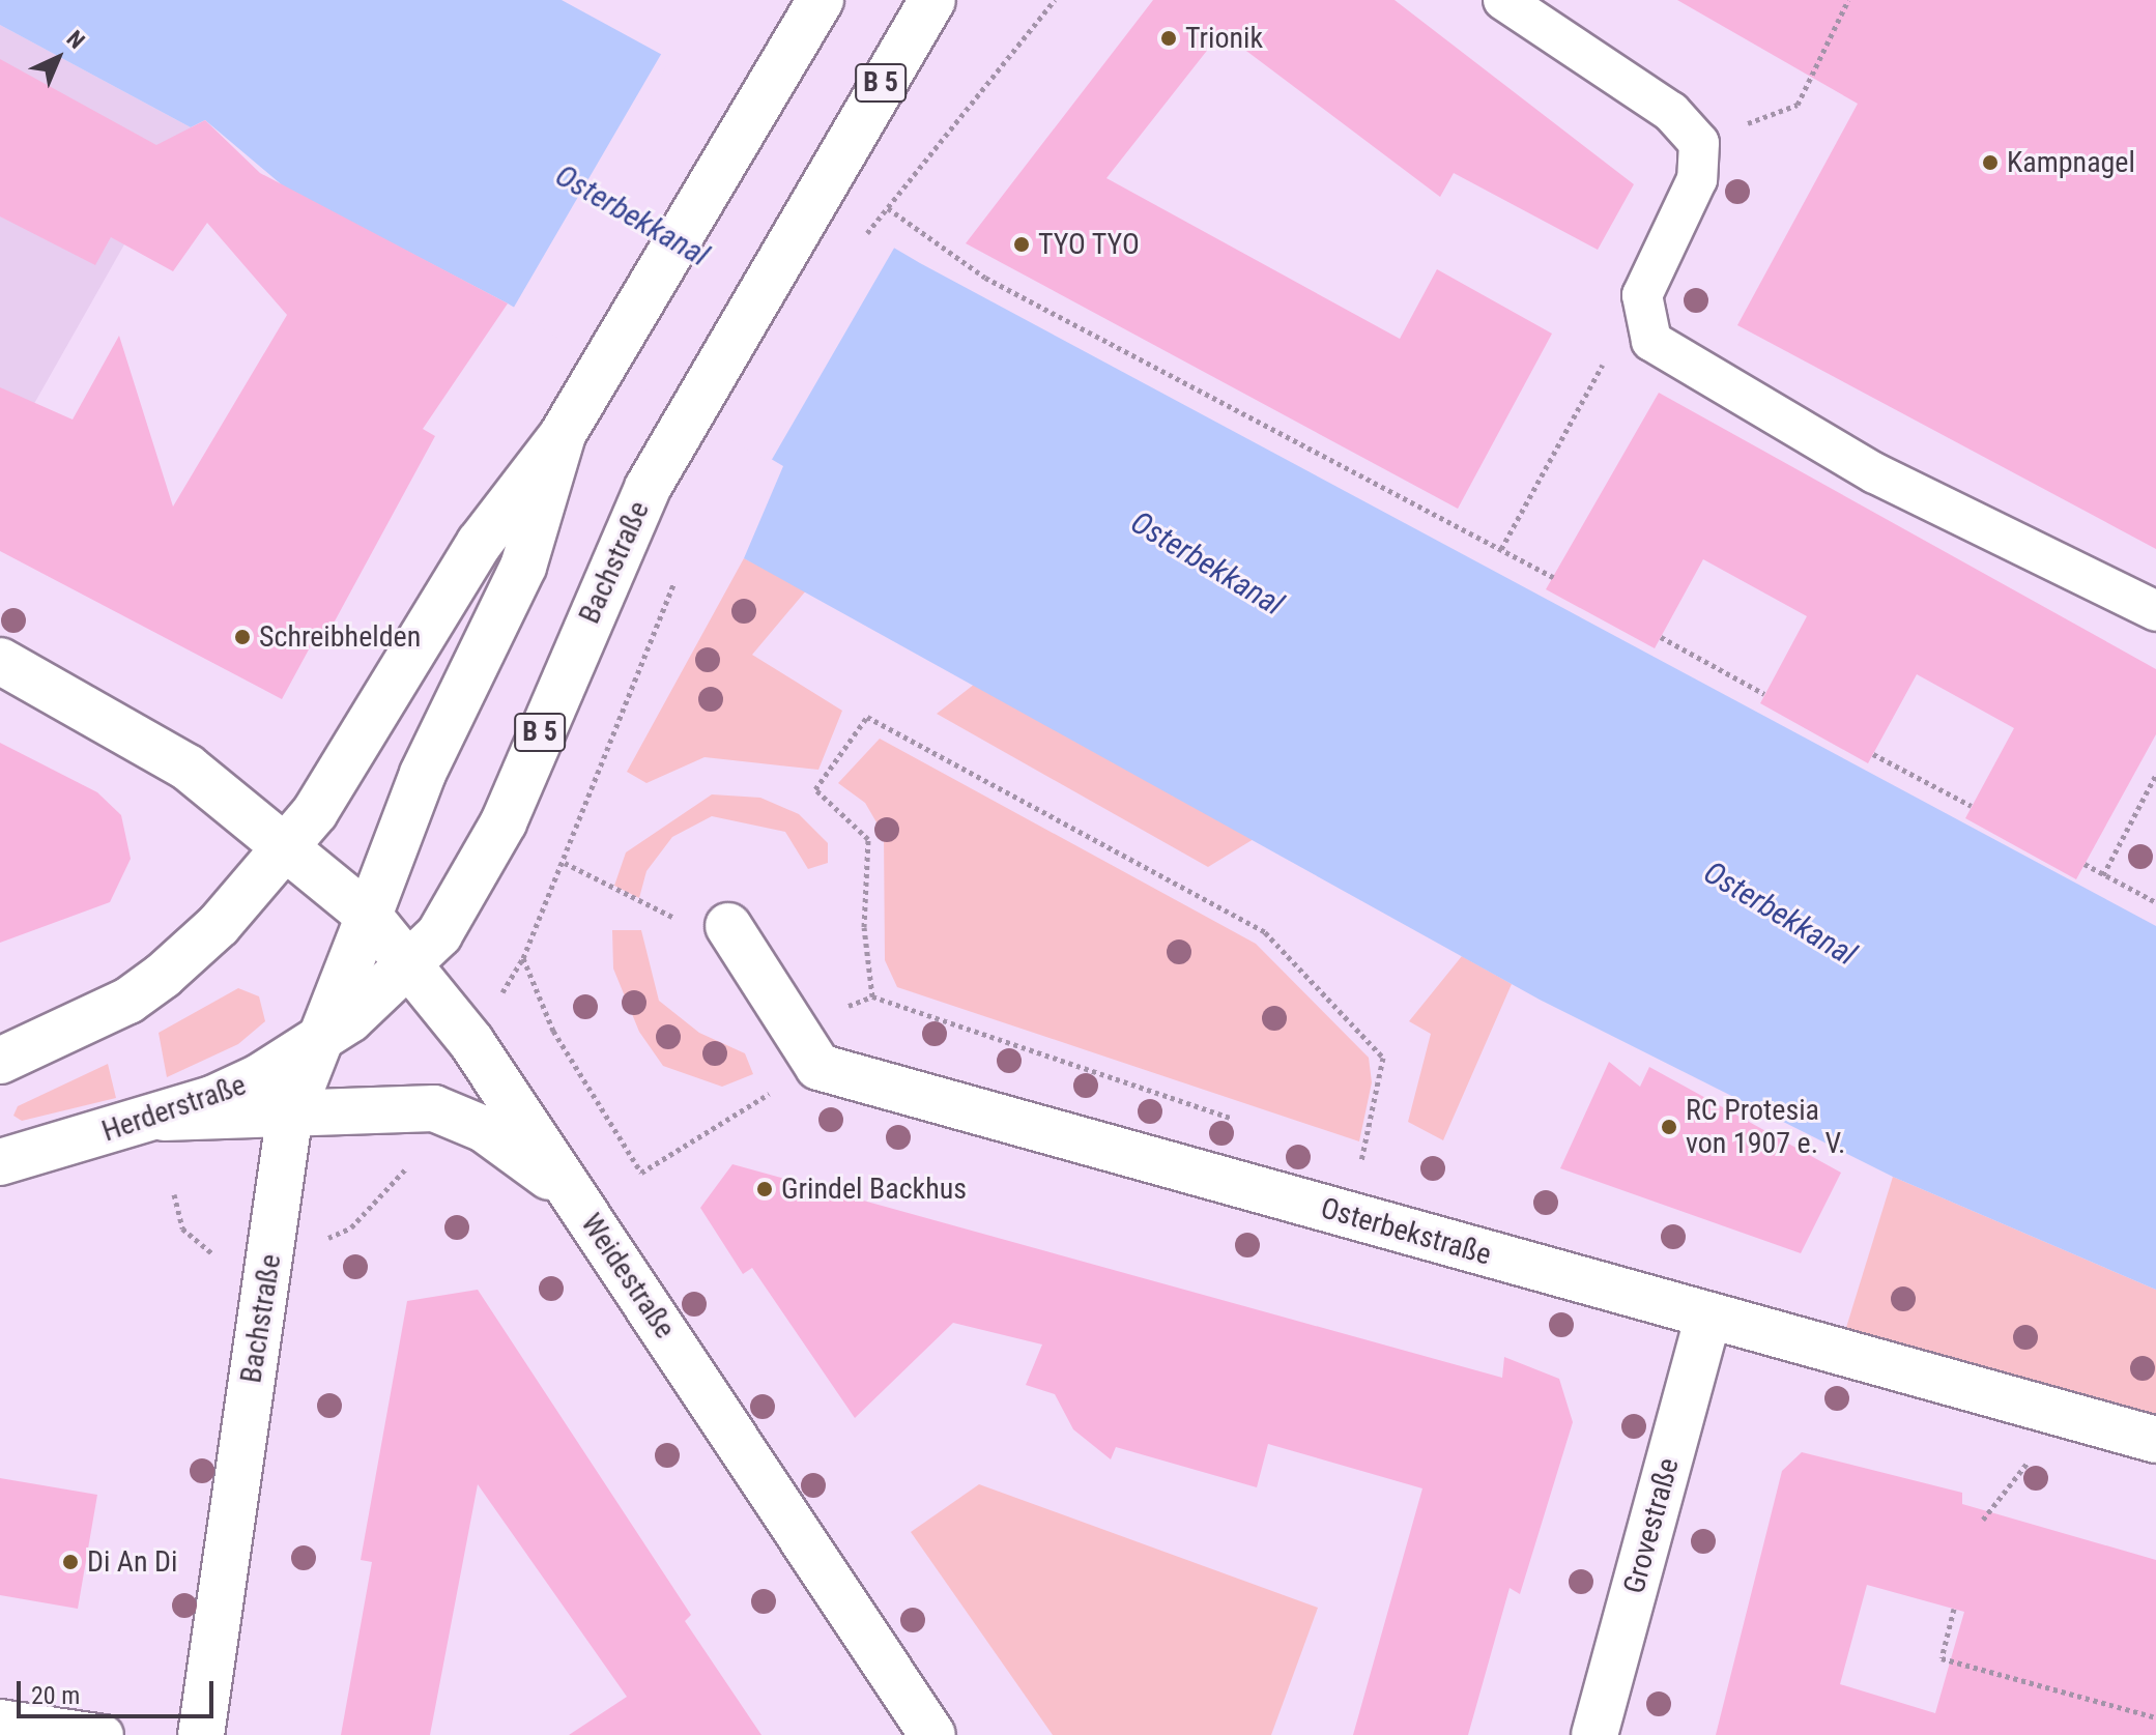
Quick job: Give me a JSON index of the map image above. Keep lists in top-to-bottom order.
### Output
{
  "streets": {
    "street": [
      "B 5",
      "Bachstraße",
      "Herderstraße",
      "Osterbekstraße",
      "Weidestraße",
      "Grovestraße"
    ]
  },
  "crossings": [
    ["Bachstraße", "Herderstraße"],
    ["Bachstraße", "Weidestraße"],
    ["Herderstraße", "Weidestraße"],
    ["Osterbekstraße", "Grovestraße"]
  ],
  "water": ["Osterbekkanal"],
  "places": [
    "Trionik",
    "Kampnagel",
    "TYO TYO",
    "Schreibhelden",
    "RC Protesia von 1907 e. V.",
    "Grindel Backhus",
    "Di An Di"
  ],
  "scale_bar": "20 m",
  "north": "top right"
}
